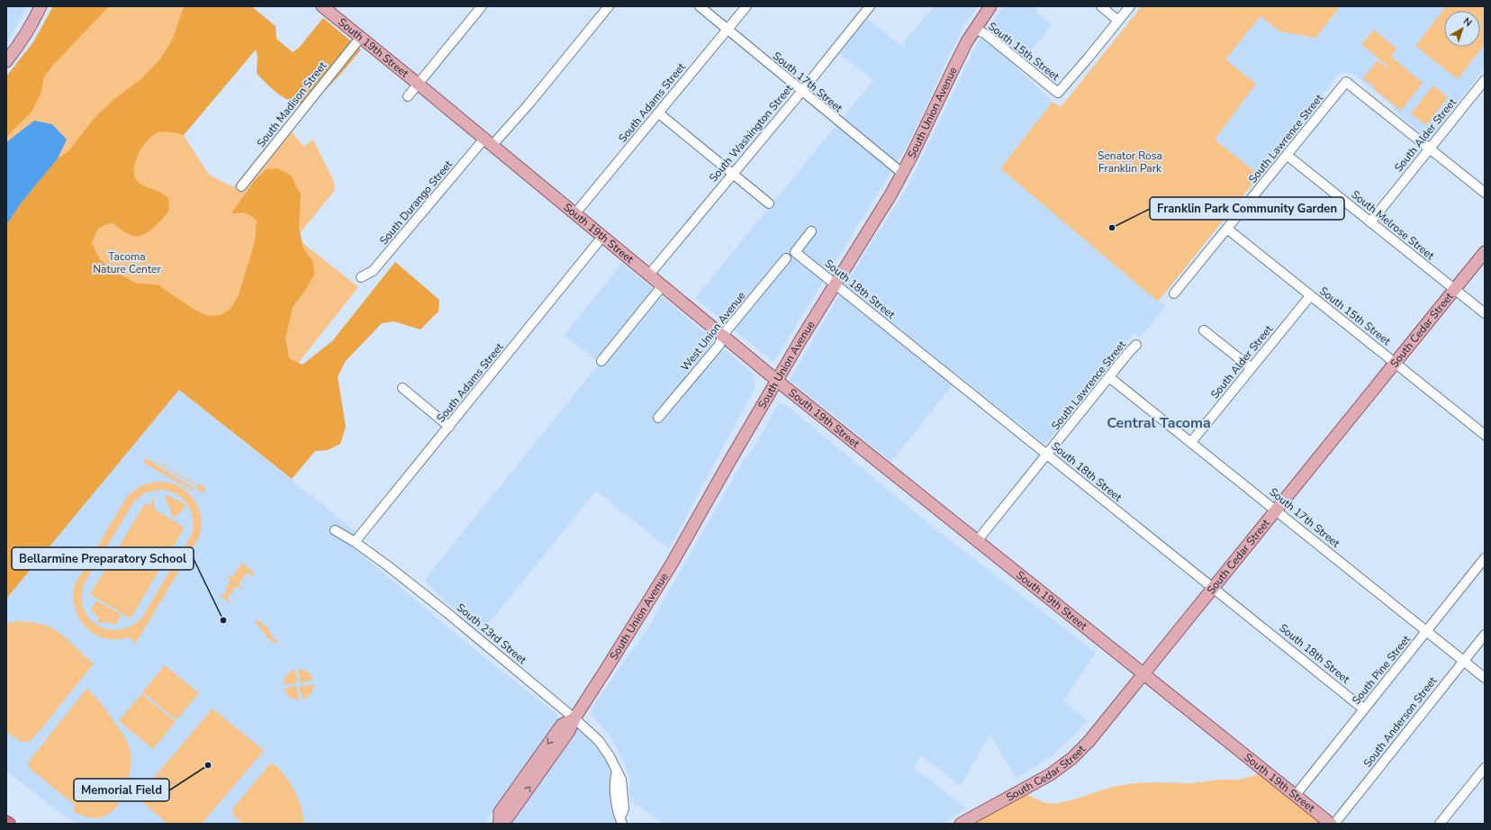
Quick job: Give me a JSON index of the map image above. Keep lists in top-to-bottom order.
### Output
{
  "streets": {
    "main road": ["South 19th Street", "South Union Avenue", "South Cedar Street"],
    "street": [
      "South 15th Street",
      "South 17th Street",
      "South Adams Street",
      "South Madison Street",
      "South Washington Street",
      "South Alder Street",
      "South Lawrence Street",
      "South Durango Street",
      "South Melrose Street",
      "South 18th Street",
      "West Union Avenue",
      "South 23rd Street",
      "South Pine Street",
      "South Anderson Street"
    ]
  },
  "crossings": [
    ["South 19th Street", "South Adams Street"],
    ["South 19th Street", "South Madison Street"],
    ["South 19th Street", "South Union Avenue"],
    ["South 19th Street", "South Washington Street"],
    ["South 19th Street", "South Lawrence Street"],
    ["South 19th Street", "South Durango Street"],
    ["South 19th Street", "South Cedar Street"],
    ["South 19th Street", "West Union Avenue"],
    ["South 19th Street", "South Pine Street"],
    ["South 15th Street", "South Union Avenue"],
    ["South 15th Street", "South Alder Street"],
    ["South 15th Street", "South Lawrence Street"],
    ["South 15th Street", "South Cedar Street"],
    ["South 17th Street", "South Adams Street"],
    ["South 17th Street", "South Union Avenue"],
    ["South 17th Street", "South Washington Street"],
    ["South 17th Street", "South Alder Street"],
    ["South 17th Street", "South Lawrence Street"],
    ["South 17th Street", "South Cedar Street"],
    ["South 17th Street", "South Pine Street"],
    ["South 17th Street", "South Anderson Street"],
    ["South Adams Street", "South 23rd Street"],
    ["South Union Avenue", "South 18th Street"],
    ["South Union Avenue", "South 23rd Street"],
    ["South Alder Street", "South Lawrence Street"],
    ["South Alder Street", "South Melrose Street"],
    ["South Lawrence Street", "South Melrose Street"],
    ["South Lawrence Street", "South 18th Street"],
    ["South Melrose Street", "South Cedar Street"],
    ["South 18th Street", "South Cedar Street"],
    ["South 18th Street", "South Pine Street"]
  ],
  "districts": ["Central Tacoma"],
  "parks": ["Senator Rosa Franklin Park", "Tacoma Nature Center"],
  "places": ["Franklin Park Community Garden", "Bellarmine Preparatory School", "Memorial Field"],
  "north": "top right"
}
